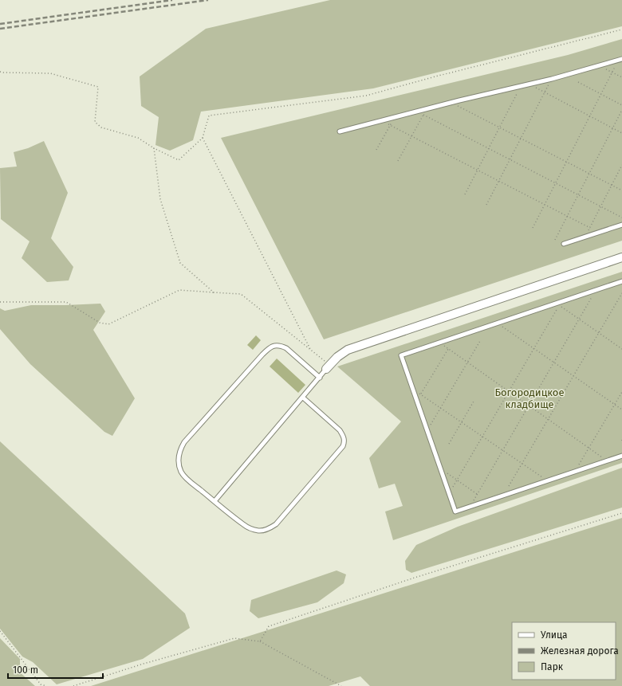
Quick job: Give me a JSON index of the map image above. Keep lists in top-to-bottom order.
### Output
{
  "parks": ["Богородицкое кладбище"],
  "legend": ["Улица", "Железная дорога", "Парк"],
  "scale_bar": "100 m"
}
